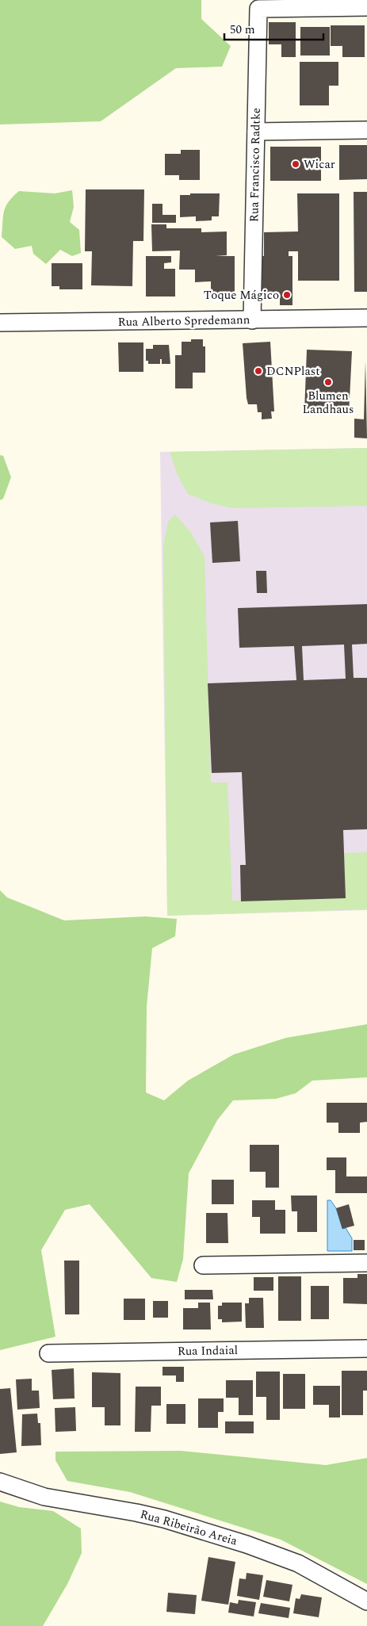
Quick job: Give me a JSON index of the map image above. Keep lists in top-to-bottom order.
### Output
{
  "streets": {
    "street": [
      "Rua Francisco Radtke",
      "Rua Alberto Spredemann",
      "Rua Indaial",
      "Rua Ribeirão Areia"
    ]
  },
  "crossings": [
    ["Rua Francisco Radtke", "Rua Alberto Spredemann"]
  ],
  "places": [
    "Wicar",
    "Toque Mágico",
    "DCNPlast",
    "Blumen Landhaus"
  ],
  "scale_bar": "50 m"
}
